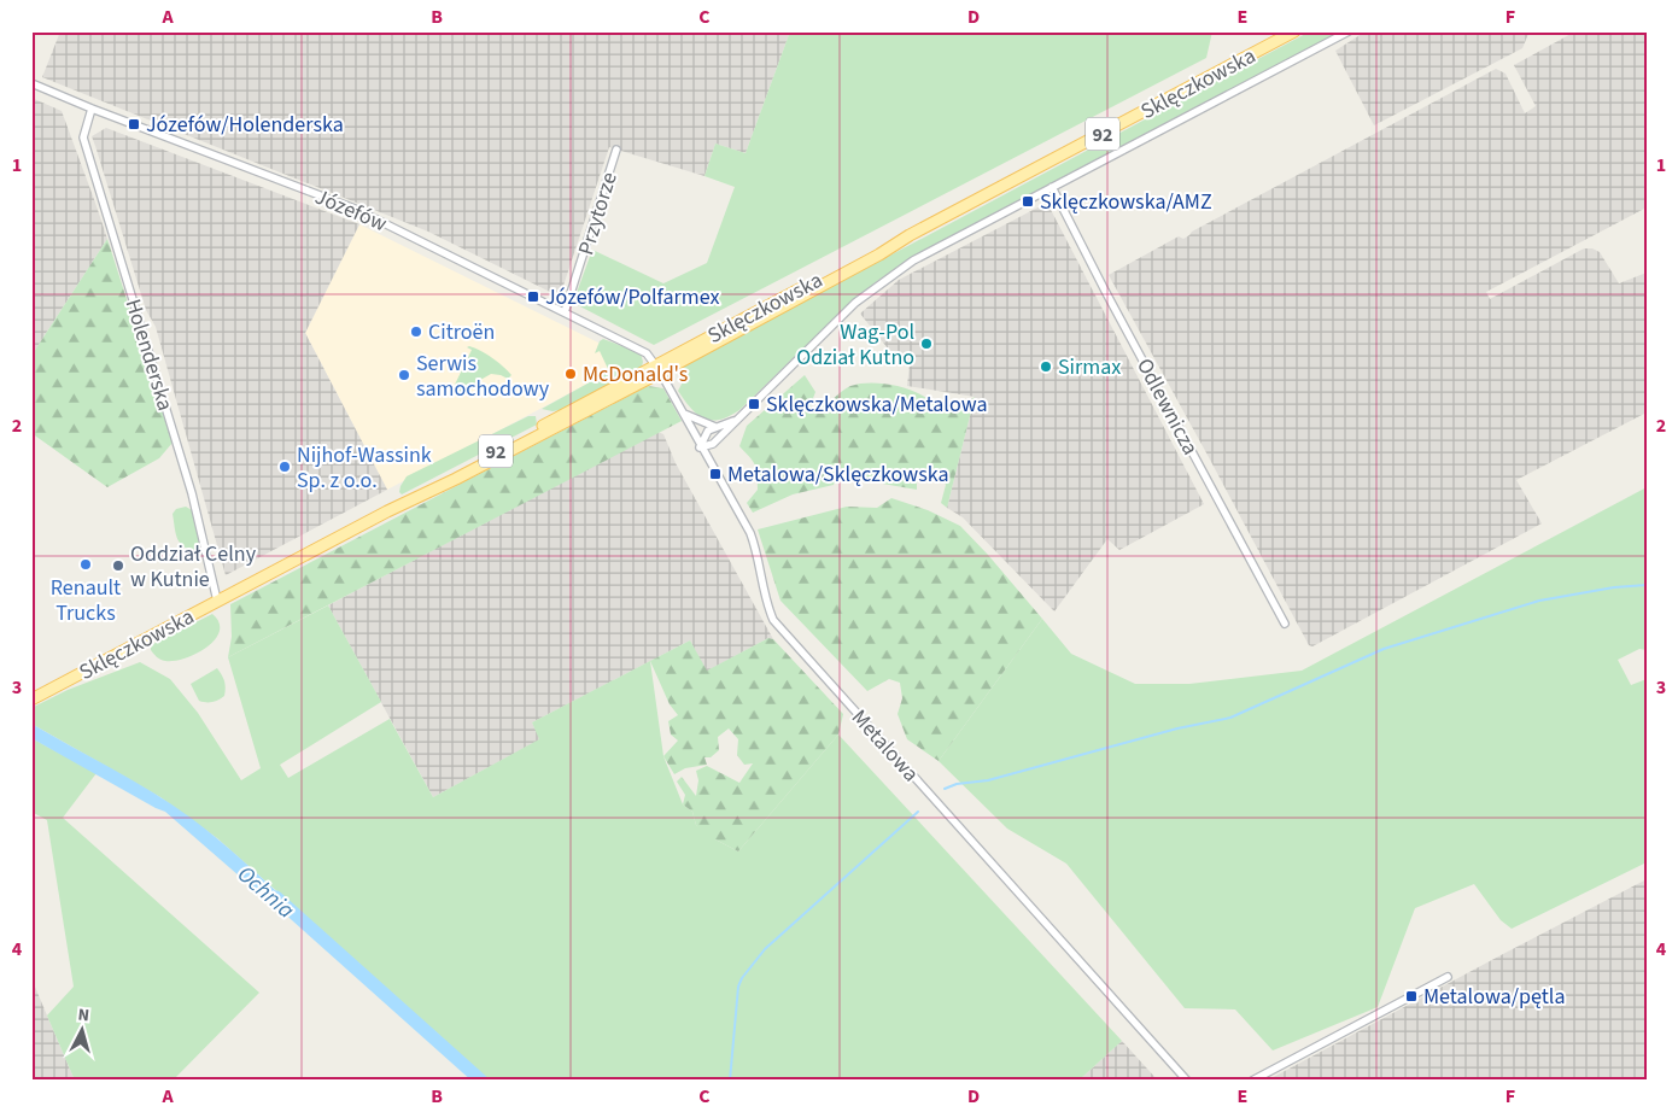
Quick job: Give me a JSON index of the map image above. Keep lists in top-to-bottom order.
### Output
{
  "streets": {
    "main road": ["Sklęczkowska", "92"],
    "street": [
      "Józefów",
      "Przytorze",
      "Holenderska",
      "Odlewnicza",
      "Metalowa"
    ]
  },
  "crossings": [
    ["Sklęczkowska", "Józefów"],
    ["Sklęczkowska", "Holenderska"],
    ["Sklęczkowska", "Metalowa"],
    ["Józefów", "Przytorze"],
    ["Józefów", "Holenderska"],
    ["Józefów", "Metalowa"]
  ],
  "water": ["Ochnia"],
  "places": {
    "transit": [
      "Józefów/Holenderska",
      "Sklęczkowska/AMZ",
      "Józefów/Polfarmex",
      "Sklęczkowska/Metalowa",
      "Metalowa/Sklęczkowska",
      "Metalowa/pętla"
    ],
    "other": [
      "Citroën",
      "Wag-Pol Odział Kutno",
      "Sirmax",
      "McDonald's",
      "Serwis samochodowy",
      "Nijhof-Wassink Sp. z o.o.",
      "Renault Trucks",
      "Oddział Celny w Kutnie"
    ]
  },
  "north": "top",
  "grid": {
    "columns": [
      "A",
      "B",
      "C",
      "D",
      "E",
      "F"
    ],
    "rows": [
      "1",
      "2",
      "3",
      "4"
    ]
  }
}
